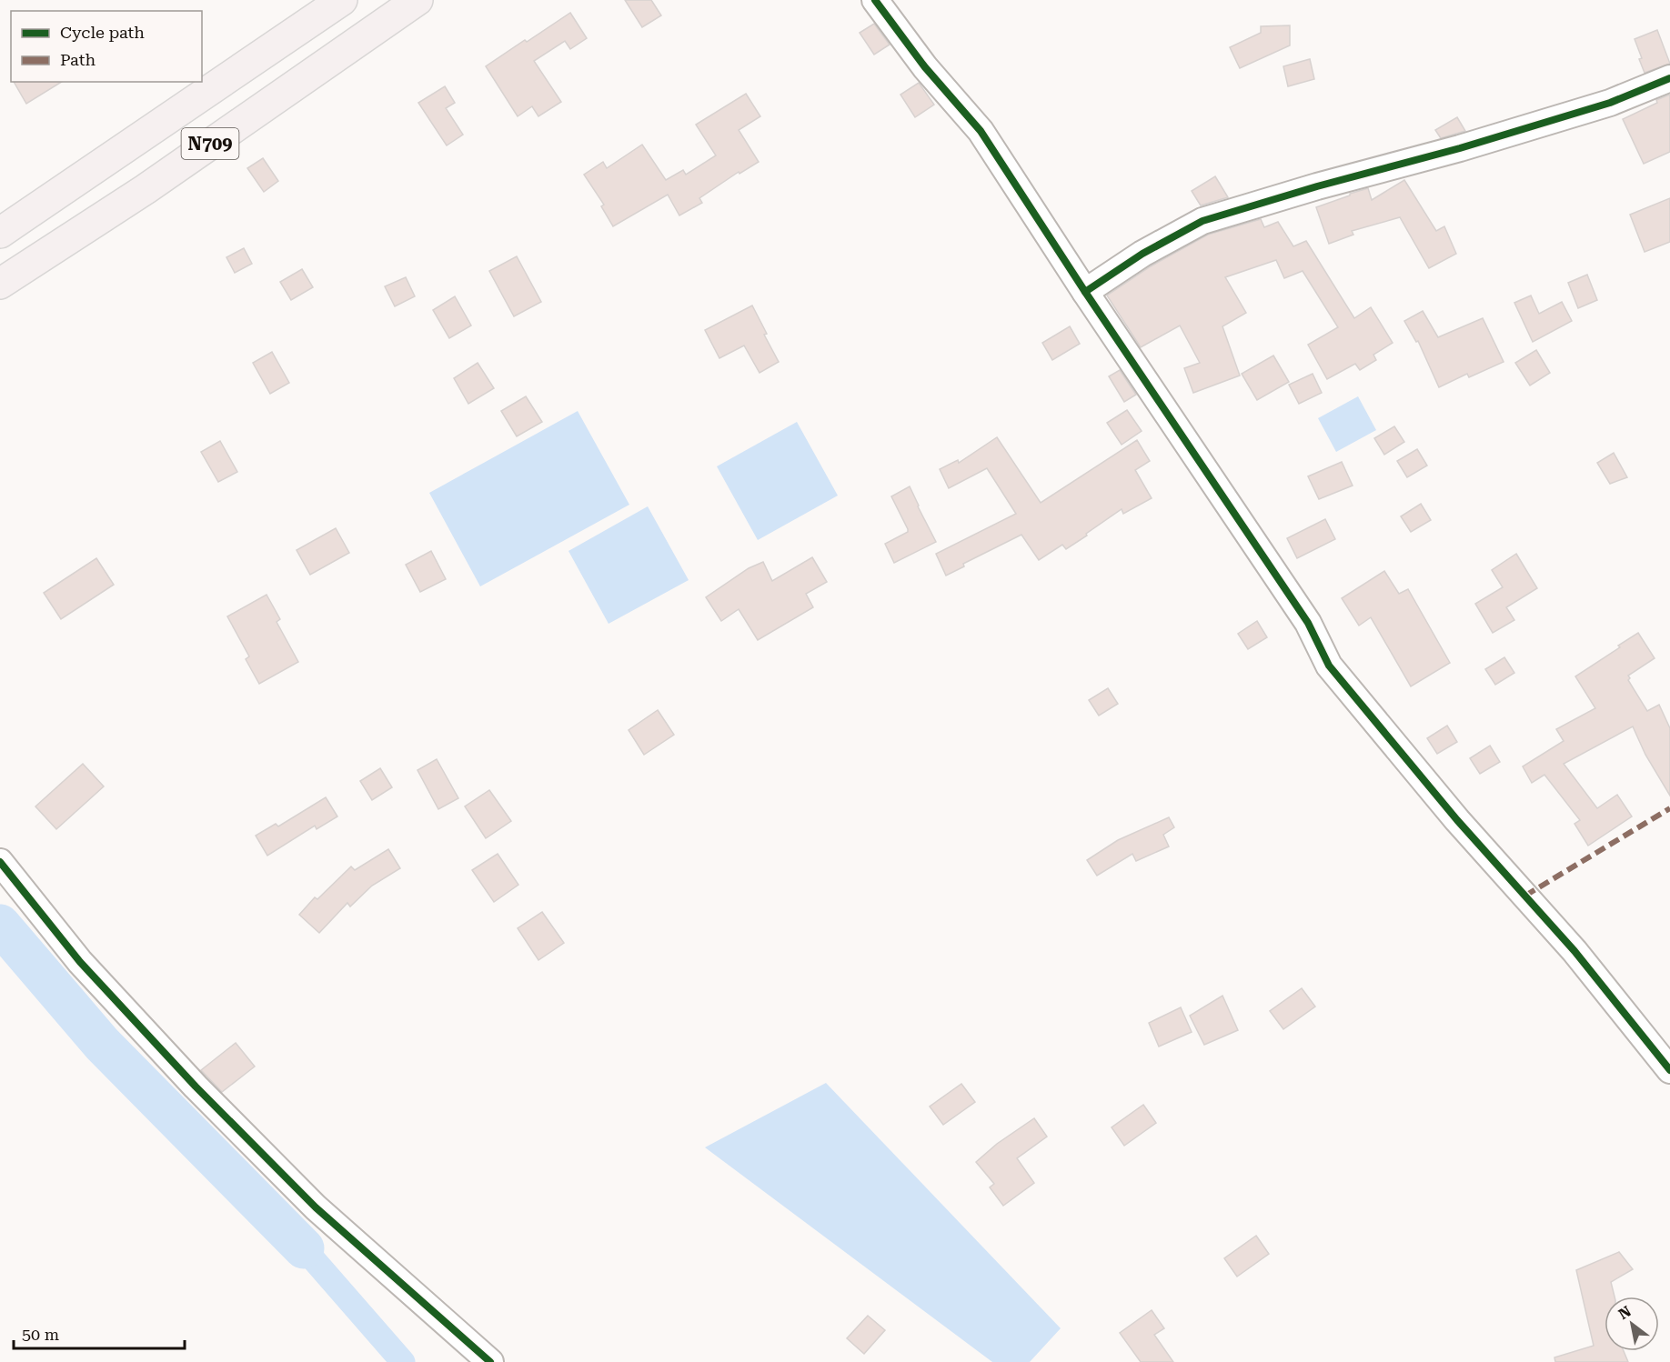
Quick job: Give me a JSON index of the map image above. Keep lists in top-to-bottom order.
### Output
{
  "streets": {
    "highway": ["N709"]
  },
  "legend": ["Cycle path", "Path"],
  "scale_bar": "50 m",
  "north": "top left"
}
